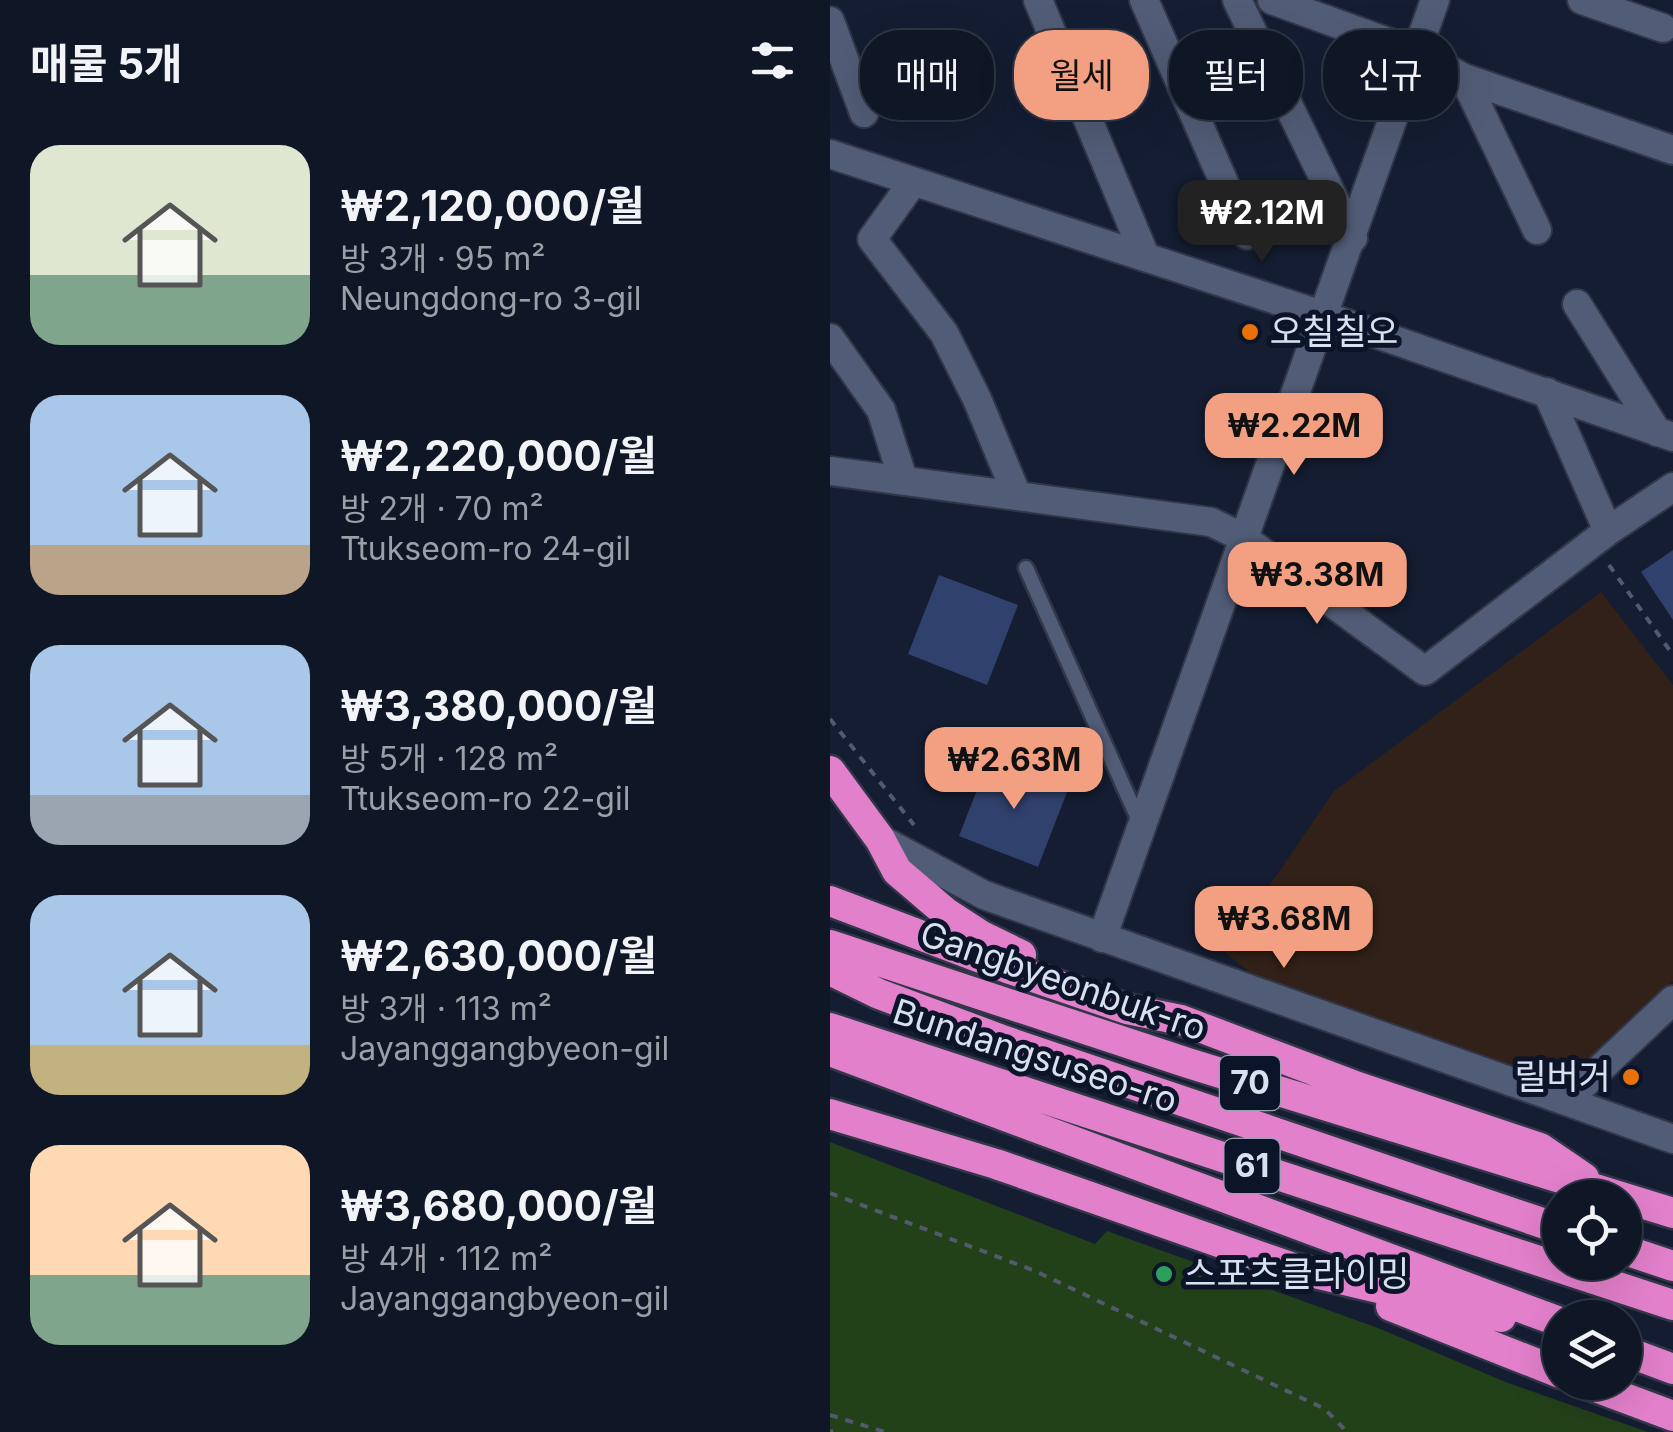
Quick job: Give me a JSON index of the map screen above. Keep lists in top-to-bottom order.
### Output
{
  "streets": {
    "highway": [
      "Gangbyeonbuk-ro",
      "Bundangsuseo-ro",
      "70",
      "61"
    ]
  },
  "places": ["오칠칠오", "릴버거", "스포츠클라이밍"],
  "page": {
    "heading": "매물 5개",
    "chip": [
      "매매",
      "월세",
      "필터",
      "신규"
    ],
    "list": [
      {
        "name": "₩2,120,000/월",
        "note": "방 3개 · 95 m² · Neungdong-ro 3-gil"
      },
      {
        "name": "₩2,220,000/월",
        "note": "방 2개 · 70 m² · Ttukseom-ro 24-gil"
      },
      {
        "name": "₩3,380,000/월",
        "note": "방 5개 · 128 m² · Ttukseom-ro 22-gil"
      },
      {
        "name": "₩2,630,000/월",
        "note": "방 3개 · 113 m² · Jayanggangbyeon-gil"
      },
      {
        "name": "₩3,680,000/월",
        "note": "방 4개 · 112 m² · Jayanggangbyeon-gil"
      }
    ],
    "price": [
      "₩2.12M",
      "₩2.22M",
      "₩3.38M",
      "₩2.63M",
      "₩3.68M"
    ]
  }
}
